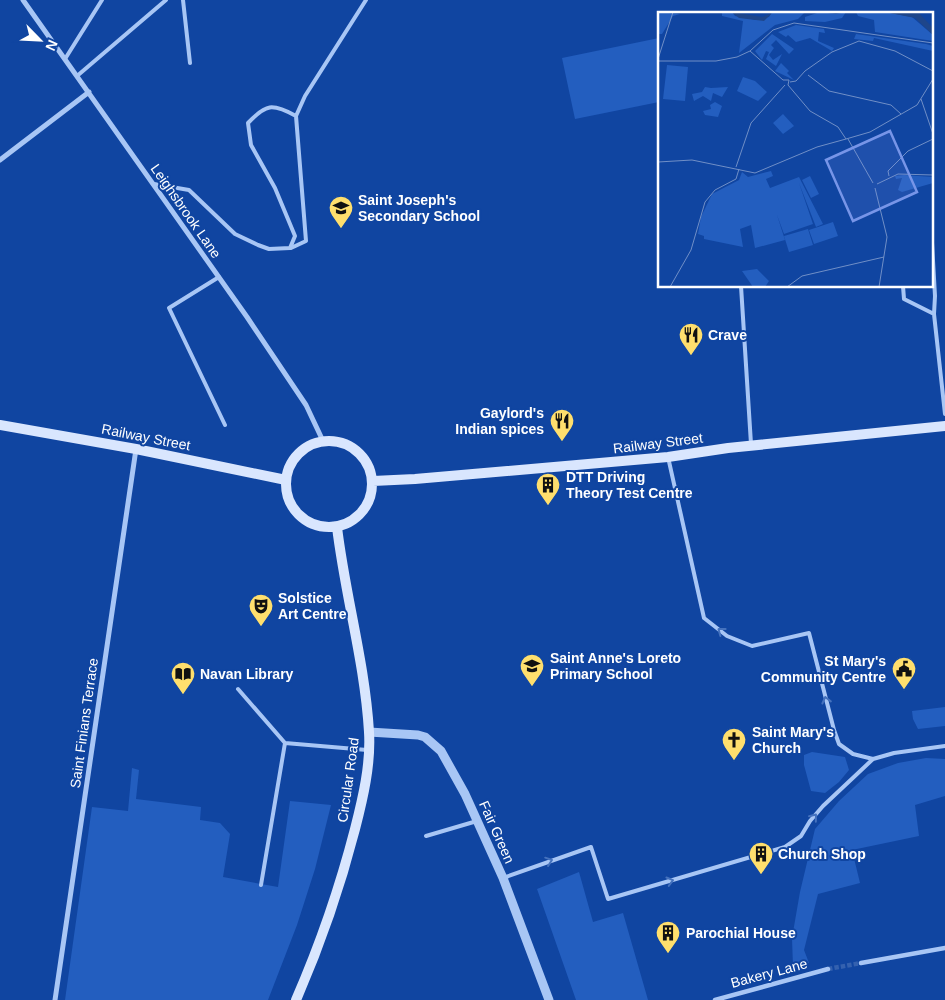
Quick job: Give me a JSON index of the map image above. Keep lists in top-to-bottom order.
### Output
{
  "streets": {
    "main road": ["Railway Street", "Circular Road"],
    "street": [
      "Leighsbrook Lane",
      "Saint Finians Terrace",
      "Fair Green",
      "Bakery Lane"
    ]
  },
  "crossings": [
    ["Leighsbrook Lane", "Railway Street"],
    ["Leighsbrook Lane", "Circular Road"],
    ["Railway Street", "Saint Finians Terrace"],
    ["Railway Street", "Circular Road"],
    ["Circular Road", "Fair Green"]
  ],
  "places": {
    "school or university": ["Saint Joseph's Secondary School", "Saint Anne's Loreto Primary School"],
    "restaurant": ["Crave", "Gaylord's Indian spices"],
    "building": ["DTT Driving Theory Test Centre", "Church Shop", "Parochial House"],
    "theatre": ["Solstice Art Centre"],
    "public building": ["St Mary's Community Centre"],
    "library": ["Navan Library"],
    "church": ["Saint Mary's Church"]
  },
  "north": "bottom right"
}
